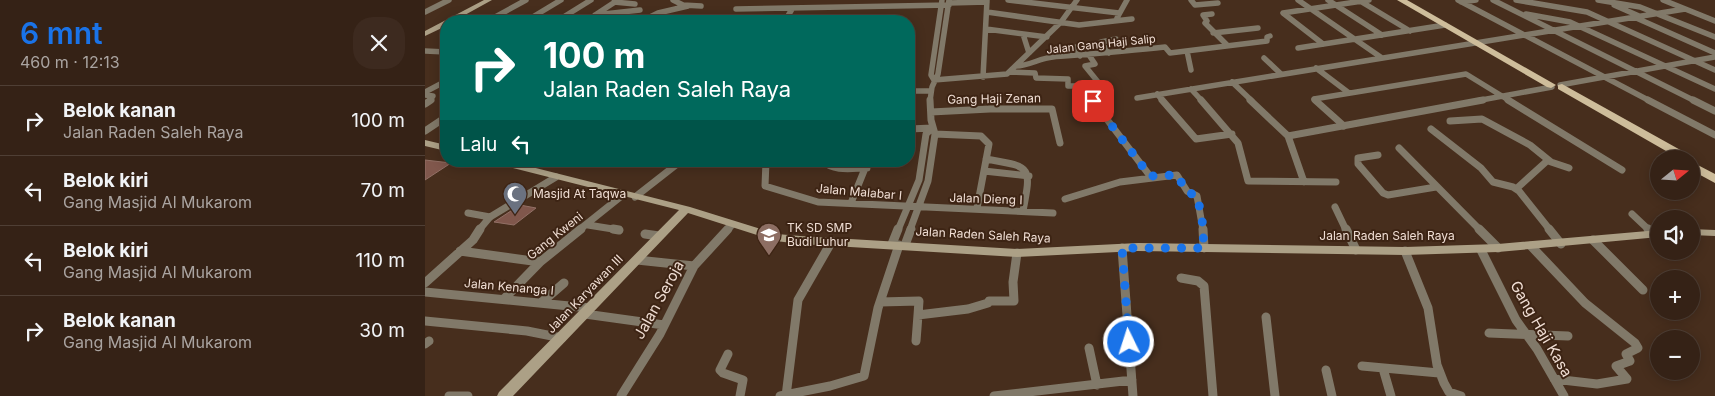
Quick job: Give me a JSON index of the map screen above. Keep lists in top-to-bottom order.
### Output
{
  "streets": {
    "main road": ["Jalan Raden Saleh Raya", "Jalan Karyawan III"],
    "street": [
      "Jalan Gang Haji Salip",
      "Gang Haji Zenan",
      "Jalan Malabar I",
      "Jalan Dieng I",
      "Gang Kweni",
      "Jalan Kenanga I",
      "Jalan Seroja",
      "Gang Haji Kasa"
    ]
  },
  "crossings": [
    ["Jalan Malabar I", "Jalan Dieng I"],
    ["Jalan Raden Saleh Raya", "Gang Kweni"],
    ["Jalan Raden Saleh Raya", "Jalan Karyawan III"],
    ["Jalan Raden Saleh Raya", "Jalan Seroja"],
    ["Jalan Raden Saleh Raya", "Gang Haji Kasa"],
    ["Gang Kweni", "Jalan Kenanga I"],
    ["Jalan Kenanga I", "Jalan Karyawan III"],
    ["Jalan Kenanga I", "Jalan Seroja"]
  ],
  "places": {
    "mosque": ["Masjid At Taqwa"],
    "school or university": ["TK SD SMP Budi Luhur"]
  },
  "north": "right",
  "page": {
    "heading": ["6 mnt", "460 m · 12:13"],
    "turn": ["100 m", "Jalan Raden Saleh Raya"],
    "list": [
      {
        "name": "Belok kanan",
        "note": "Jalan Raden Saleh Raya",
        "value": "100 m"
      },
      {
        "name": "Belok kiri",
        "note": "Gang Masjid Al Mukarom",
        "value": "70 m"
      },
      {
        "name": "Belok kiri",
        "note": "Gang Masjid Al Mukarom",
        "value": "110 m"
      },
      {
        "name": "Belok kanan",
        "note": "Gang Masjid Al Mukarom",
        "value": "30 m"
      }
    ],
    "then": "Lalu",
    "map_buttons": ["+", "−"]
  }
}
